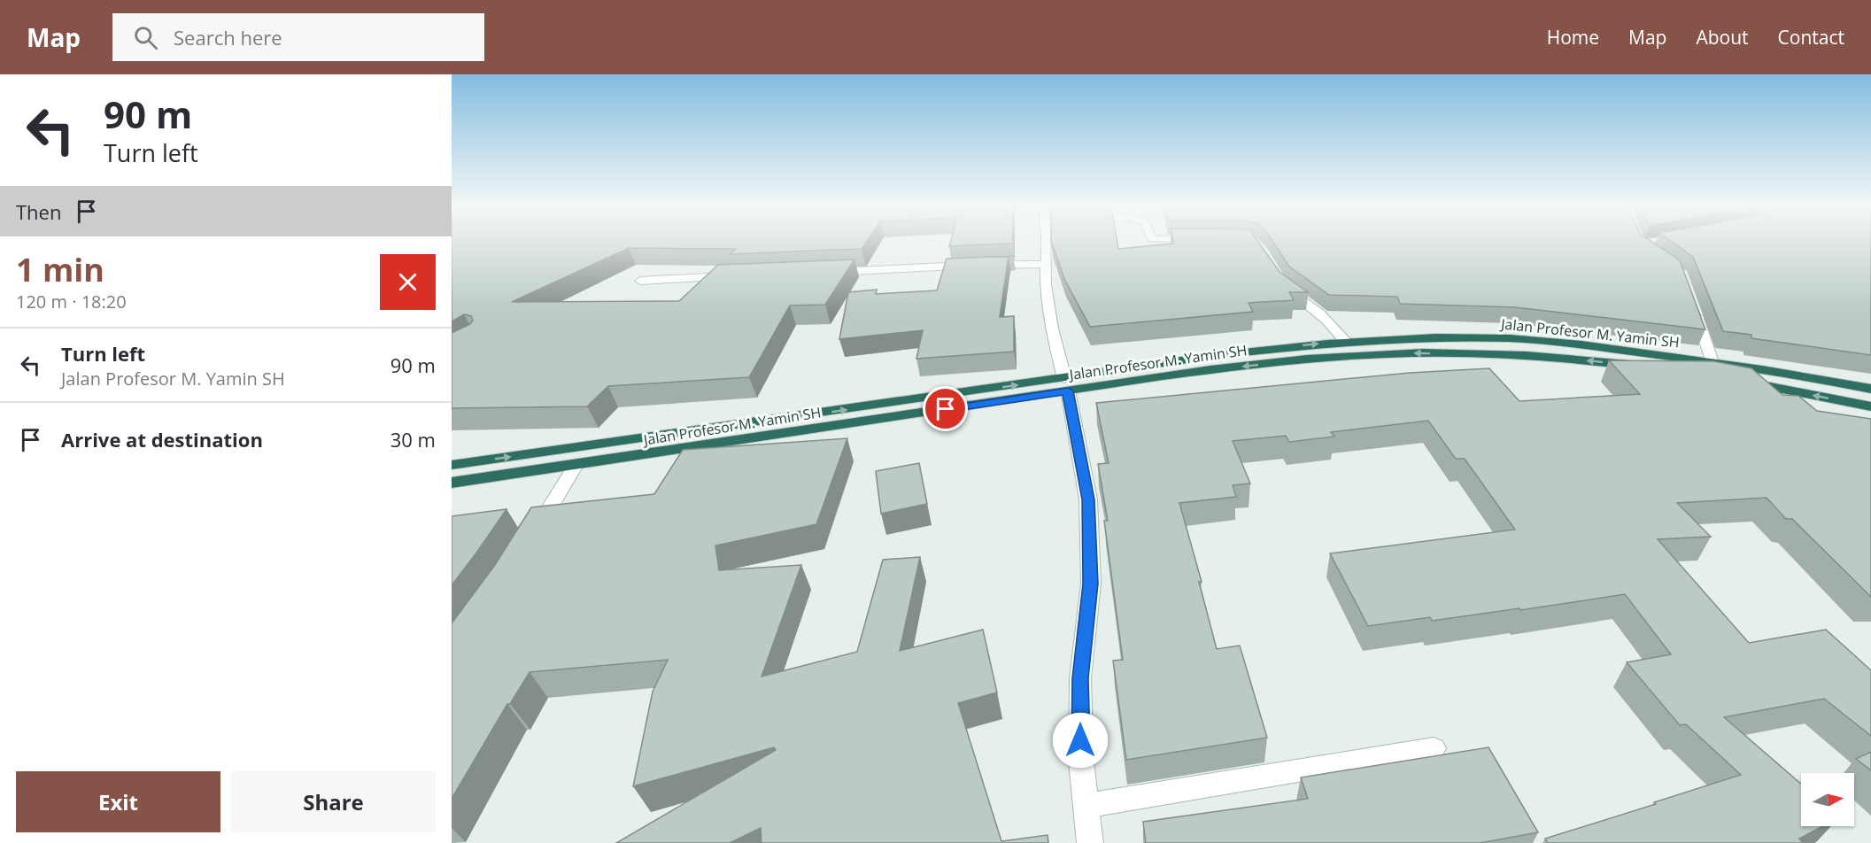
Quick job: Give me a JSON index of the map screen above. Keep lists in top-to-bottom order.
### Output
{
  "streets": {
    "highway": ["Jalan Profesor M. Yamin SH"]
  },
  "north": "right",
  "page": {
    "header": "Map",
    "search": "Search here",
    "nav": [
      "Home",
      "Map",
      "About",
      "Contact"
    ],
    "turn": ["90 m", "Turn left"],
    "then": "Then",
    "heading": ["1 min", "120 m · 18:20"],
    "list": [
      {
        "name": "Turn left",
        "note": "Jalan Profesor M. Yamin SH",
        "value": "90 m"
      },
      {
        "name": "Arrive at destination",
        "value": "30 m"
      }
    ],
    "buttons": ["Exit", "Share"]
  }
}
